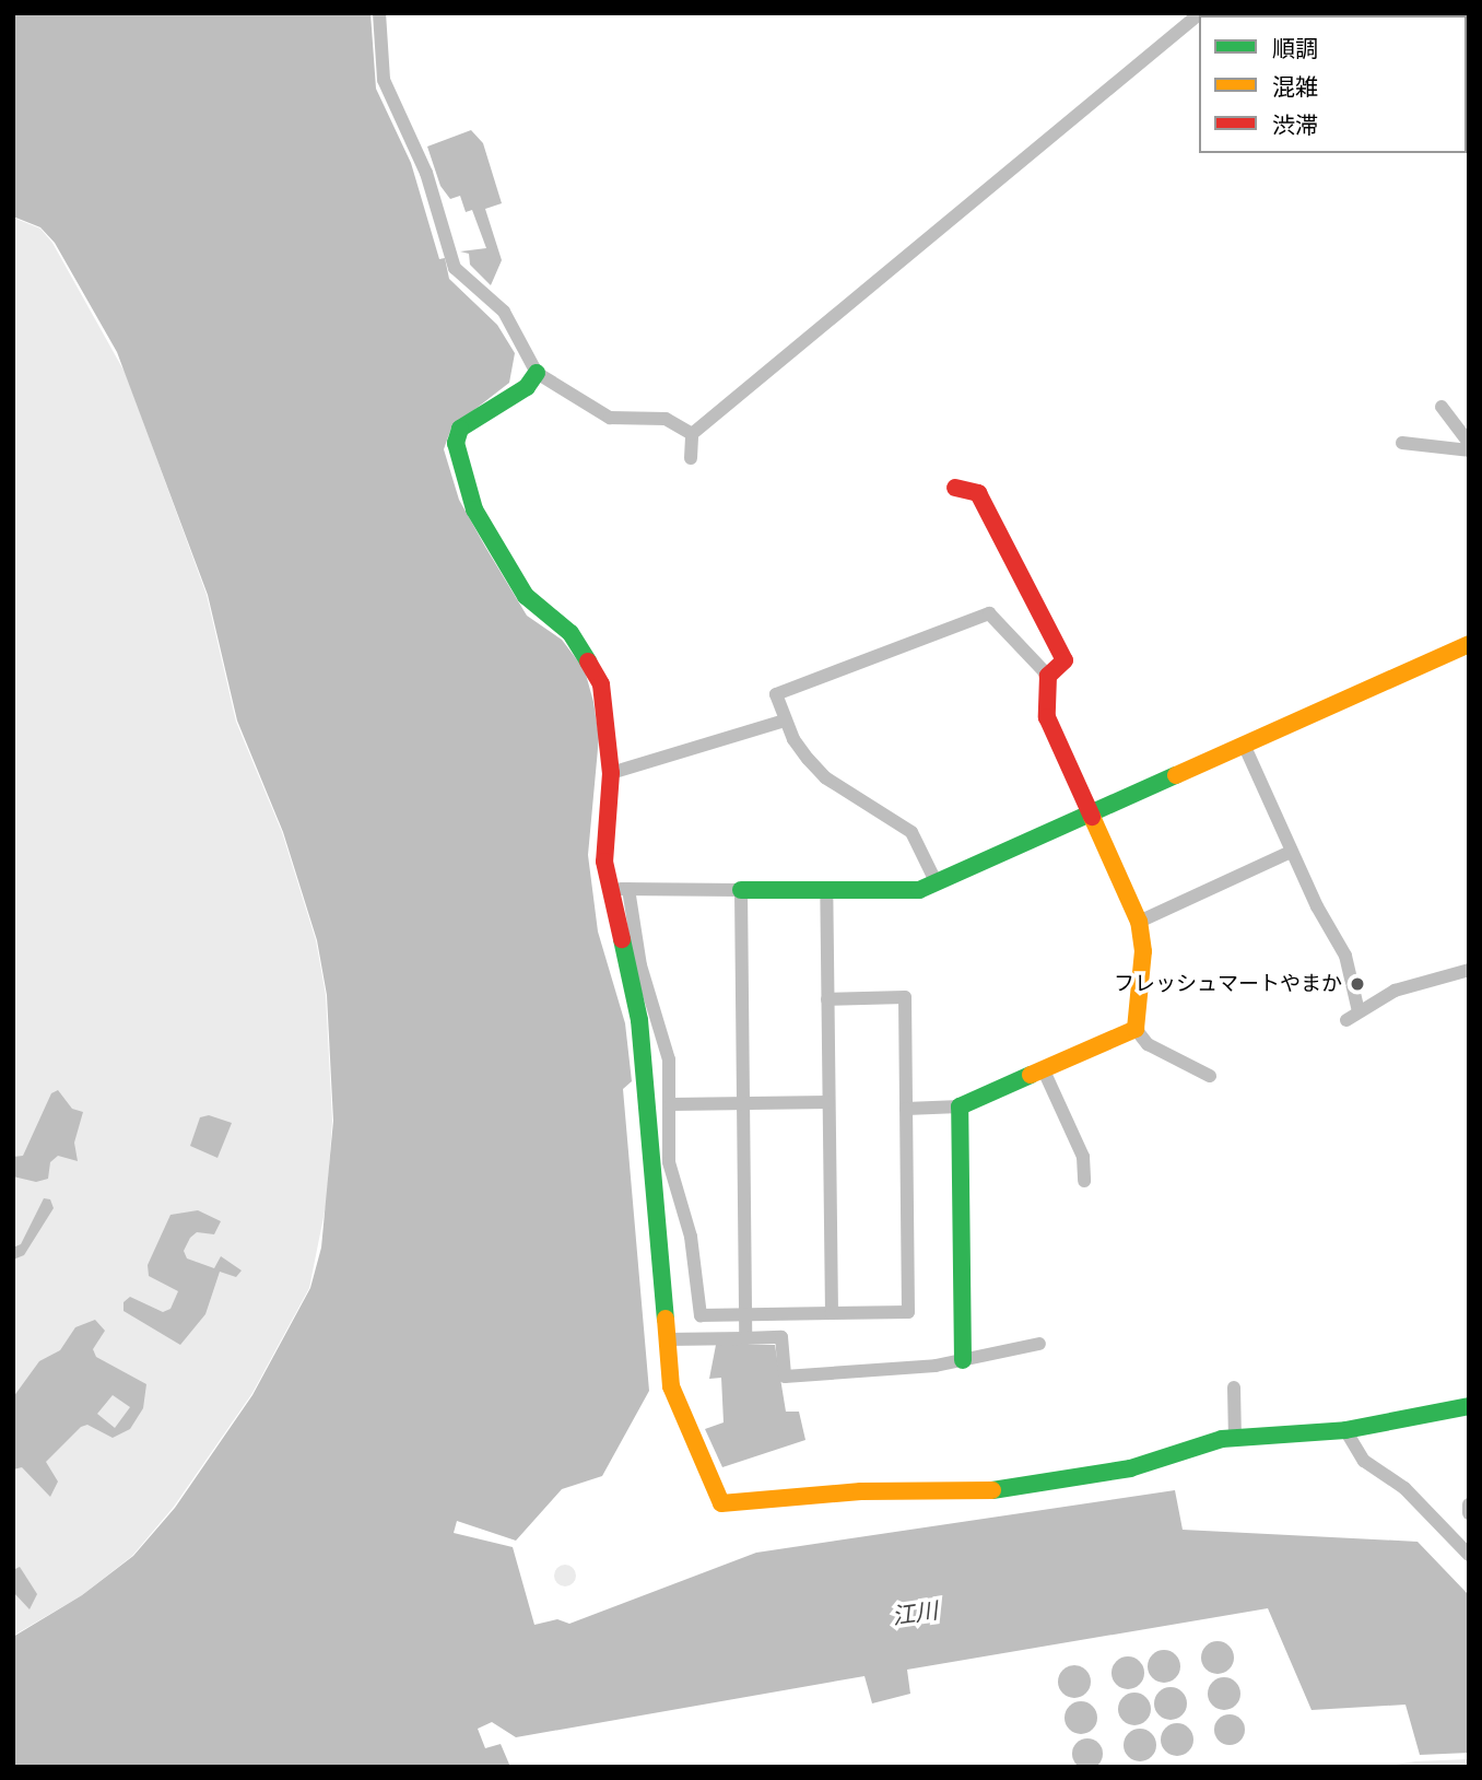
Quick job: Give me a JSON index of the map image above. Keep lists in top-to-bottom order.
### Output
{
  "water": ["江川"],
  "places": ["フレッシュマートやまか"],
  "legend": ["順調", "混雑", "渋滞"]
}
